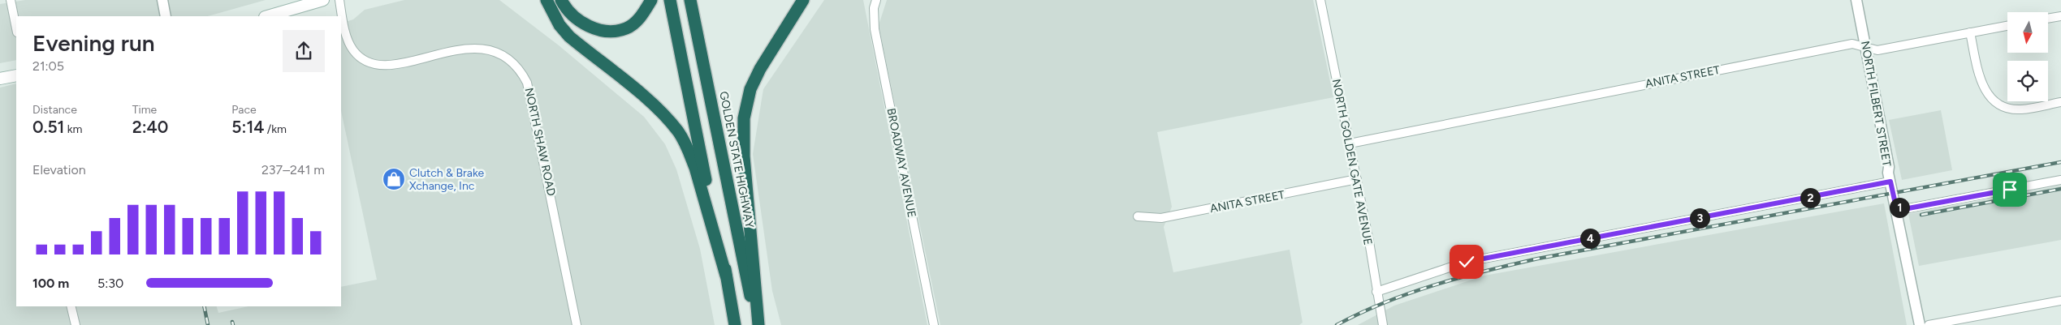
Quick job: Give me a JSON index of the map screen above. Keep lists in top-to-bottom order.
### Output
{
  "streets": {
    "highway": ["GOLDEN STATE HIGHWAY"],
    "street": [
      "ANITA STREET",
      "NORTH FILBERT STREET",
      "NORTH SHAW ROAD",
      "NORTH GOLDEN GATE AVENUE",
      "BROADWAY AVENUE"
    ]
  },
  "crossings": [
    ["ANITA STREET", "NORTH FILBERT STREET"],
    ["ANITA STREET", "NORTH GOLDEN GATE AVENUE"]
  ],
  "places": {
    "shop": ["Clutch & Brake Xchange, Inc"]
  },
  "north": "bottom",
  "page": {
    "heading": ["Evening run", "21:05"],
    "stats": [
      ["Distance", "0.51 km"],
      ["Time", "2:40"],
      ["Pace", "5:14 /km"]
    ],
    "chart": ["Elevation", "237–241 m"],
    "pins": [
      "2",
      "1",
      "3",
      "4"
    ],
    "list": [
      {
        "name": "100 m",
        "note": "5:30"
      }
    ]
  }
}
